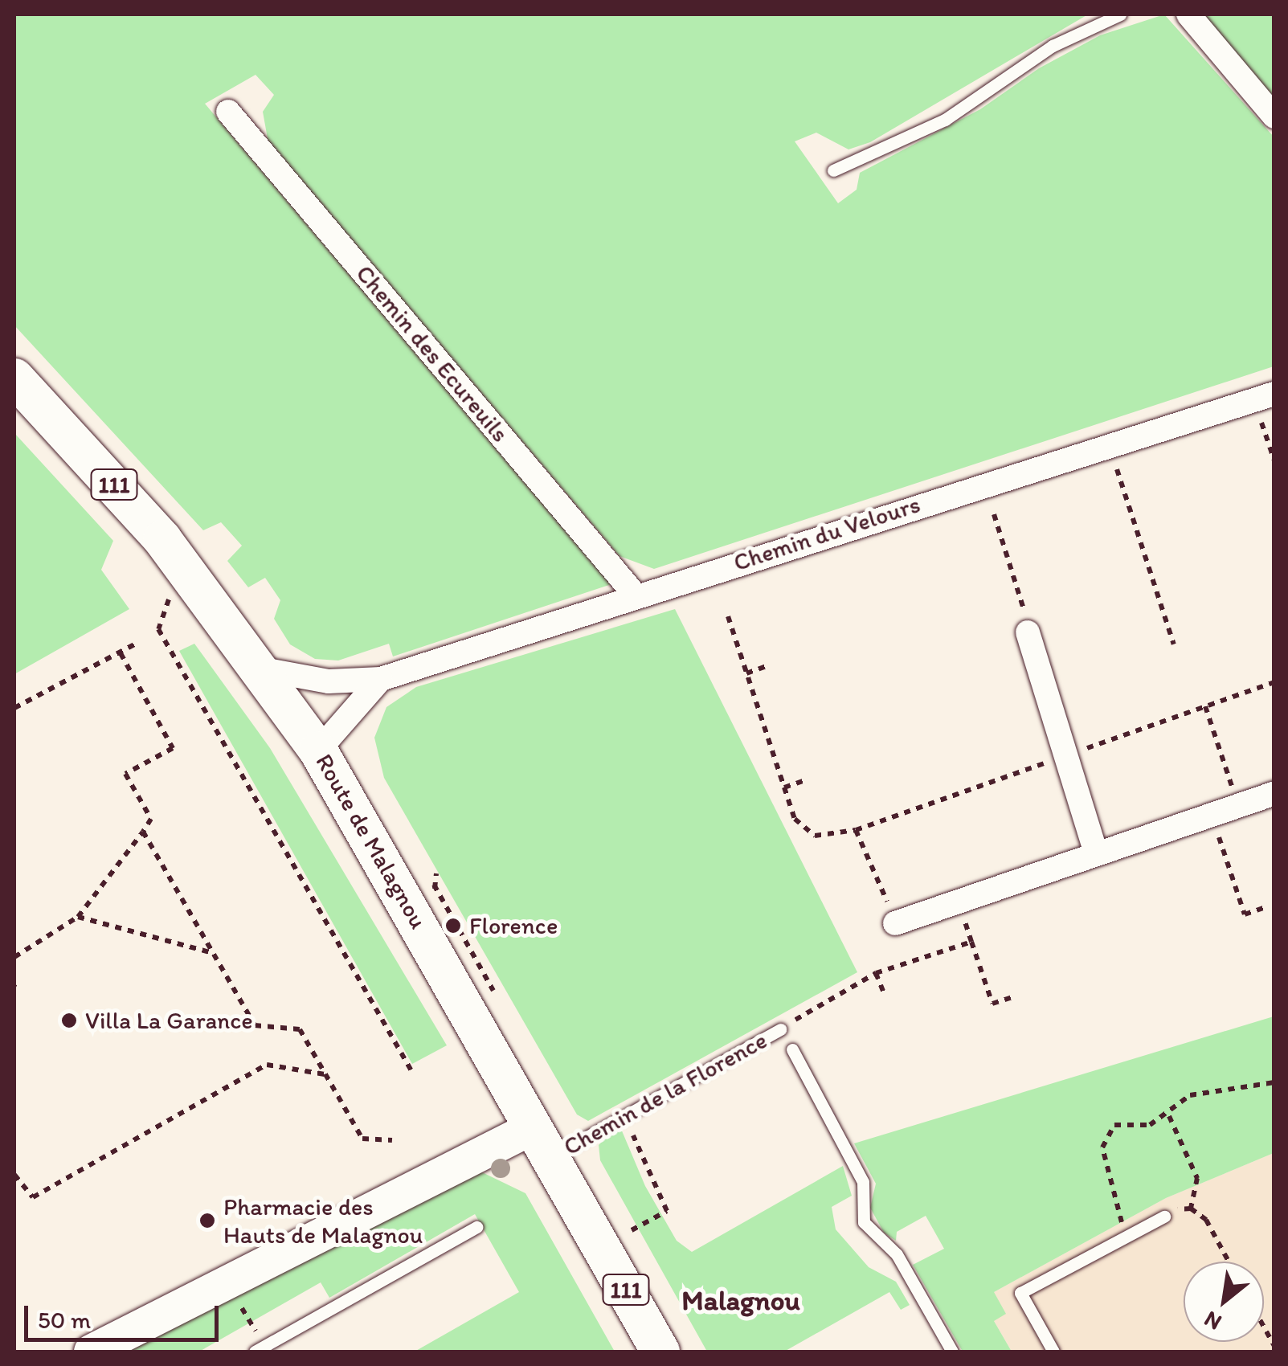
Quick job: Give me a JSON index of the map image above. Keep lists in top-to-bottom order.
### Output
{
  "streets": {
    "main road": ["111", "Route de Malagnou"],
    "street": ["Chemin des Ecureuils", "Chemin du Velours"],
    "lane": ["Chemin de la Florence"]
  },
  "crossings": [
    ["Chemin des Ecureuils", "Chemin du Velours"],
    ["Chemin du Velours", "Route de Malagnou"],
    ["Route de Malagnou", "Chemin de la Florence"]
  ],
  "districts": ["Malagnou"],
  "places": ["Florence", "Villa La Garance", "Pharmacie des Hauts de Malagnou"],
  "scale_bar": "50 m",
  "north": "bottom left"
}
